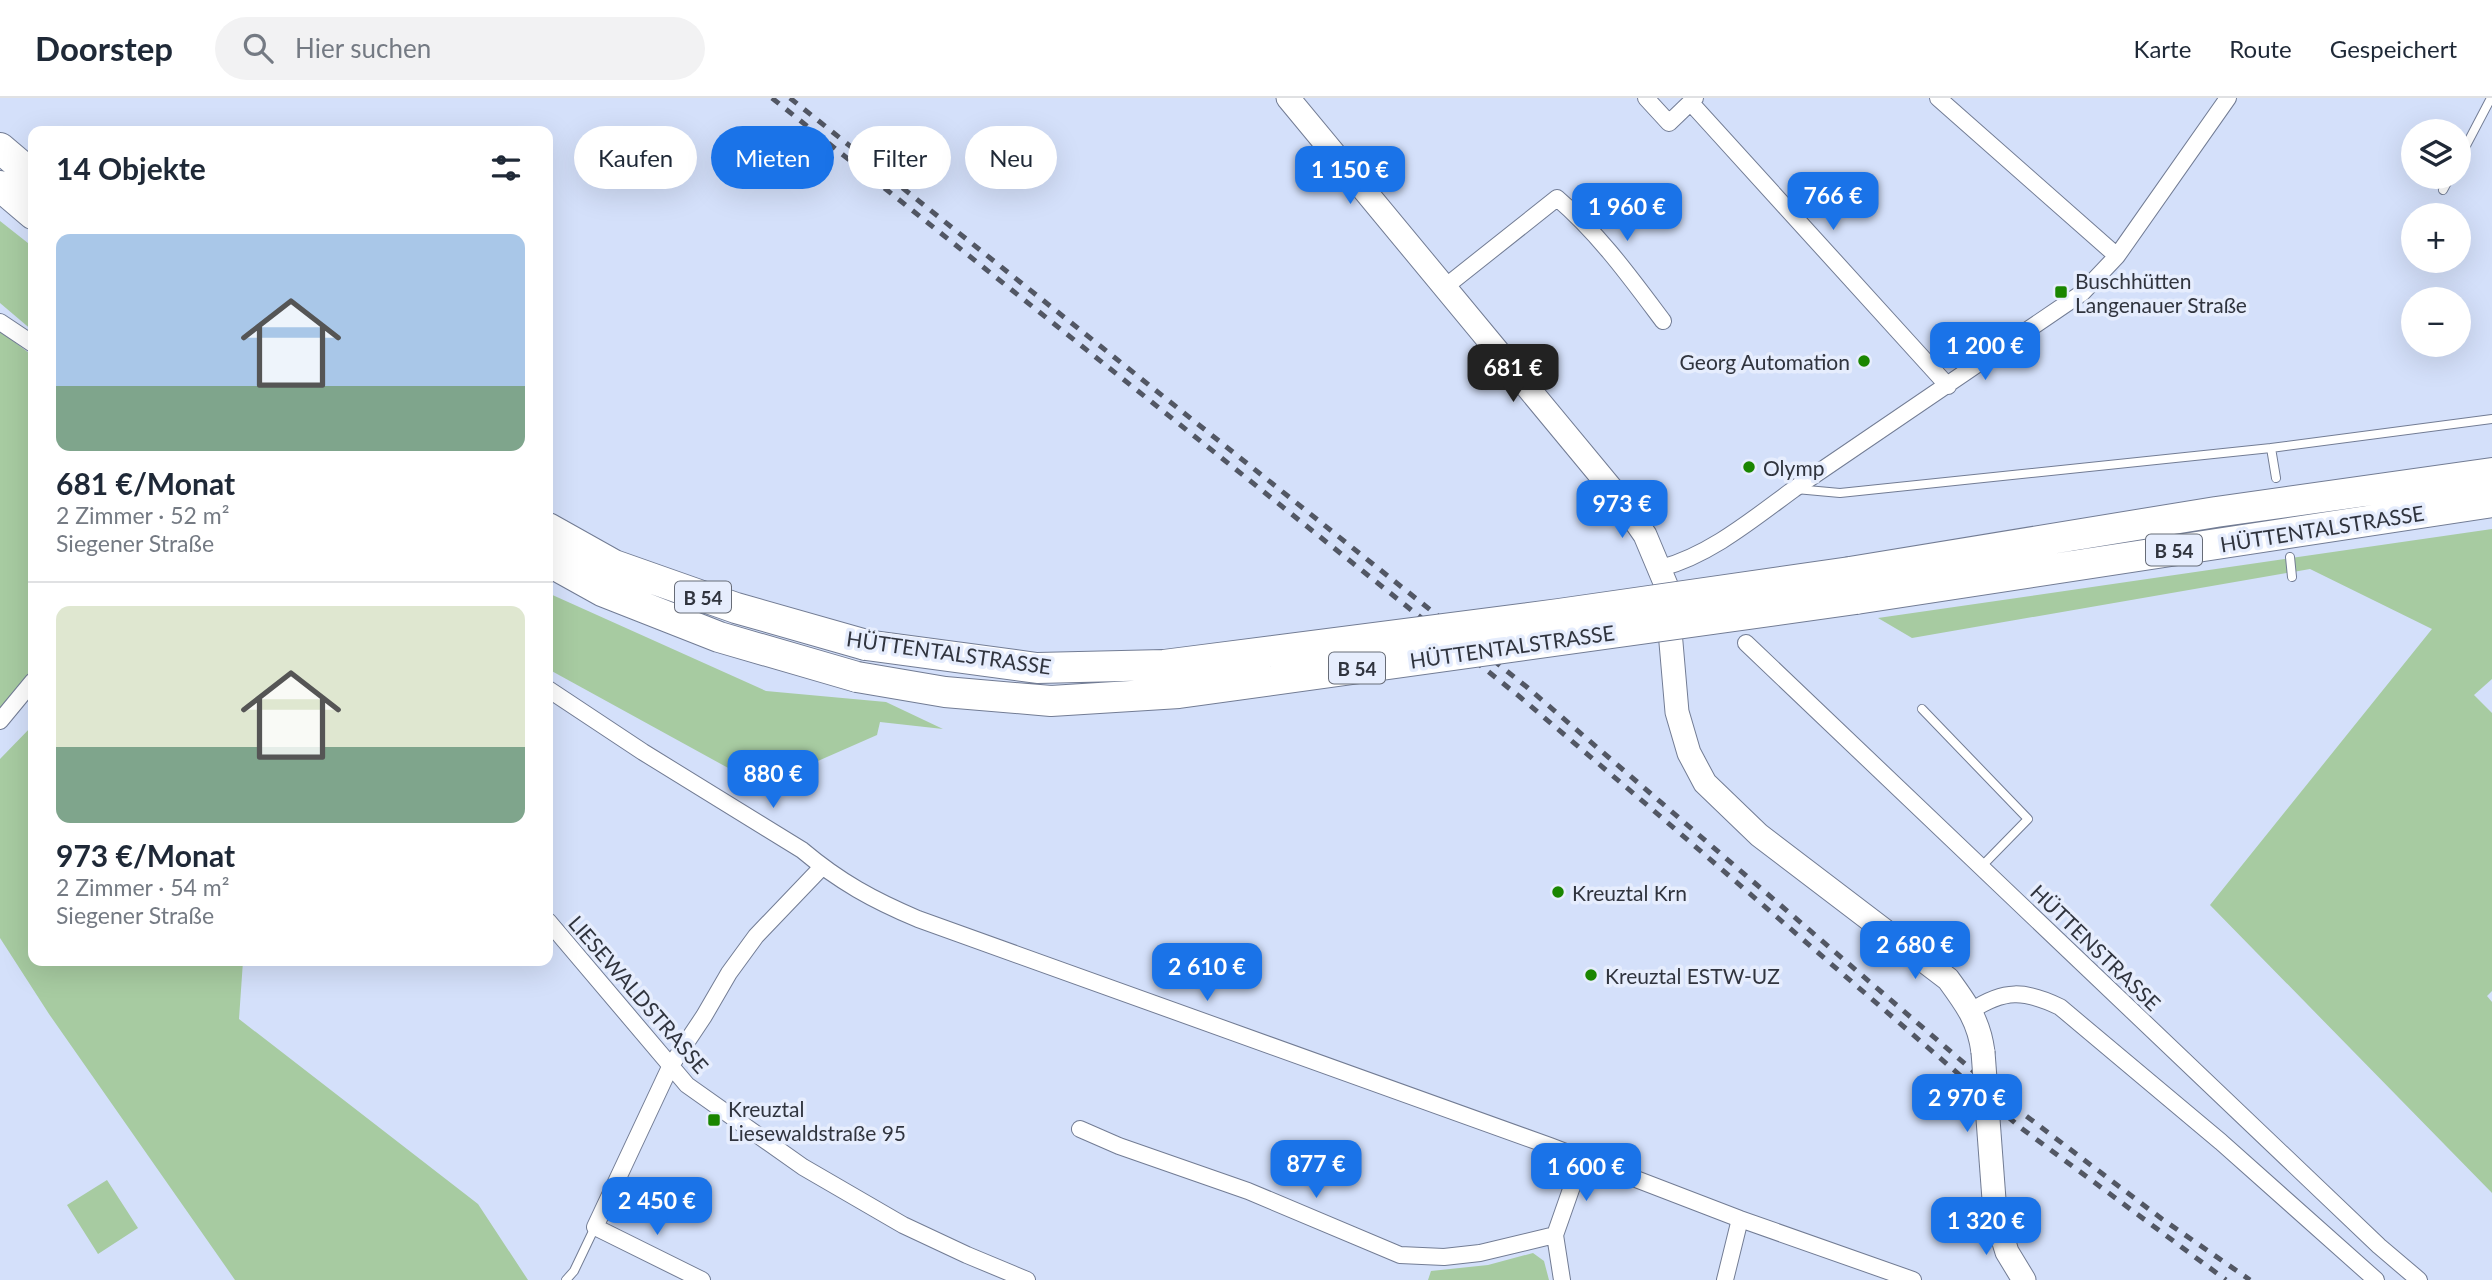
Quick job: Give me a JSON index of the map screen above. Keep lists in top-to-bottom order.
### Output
{
  "streets": {
    "highway": ["HÜTTENTALSTRASSE", "B 54"],
    "street": ["HÜTTENSTRASSE", "LIESEWALDSTRASSE"]
  },
  "places": {
    "transit": ["Buschhütten Langenauer Straße", "Kreuztal Liesewaldstraße 95"],
    "other": [
      "Georg Automation",
      "Olymp",
      "Kreuztal Krn",
      "Kreuztal ESTW-UZ"
    ]
  },
  "page": {
    "header": "Doorstep",
    "search": "Hier suchen",
    "nav": ["Karte", "Route", "Gespeichert"],
    "map_buttons": ["+", "−"],
    "chip": [
      "Kaufen",
      "Mieten",
      "Filter",
      "Neu"
    ],
    "heading": "14 Objekte",
    "price": [
      "1 150 €",
      "766 €",
      "1 960 €",
      "1 200 €",
      "681 €",
      "973 €",
      "880 €",
      "2 680 €",
      "2 610 €",
      "2 970 €",
      "877 €",
      "1 600 €",
      "2 450 €",
      "1 320 €"
    ],
    "list": [
      {
        "name": "681 €/Monat",
        "note": "2 Zimmer · 52 m² · Siegener Straße"
      },
      {
        "name": "973 €/Monat",
        "note": "2 Zimmer · 54 m² · Siegener Straße"
      }
    ]
  }
}
